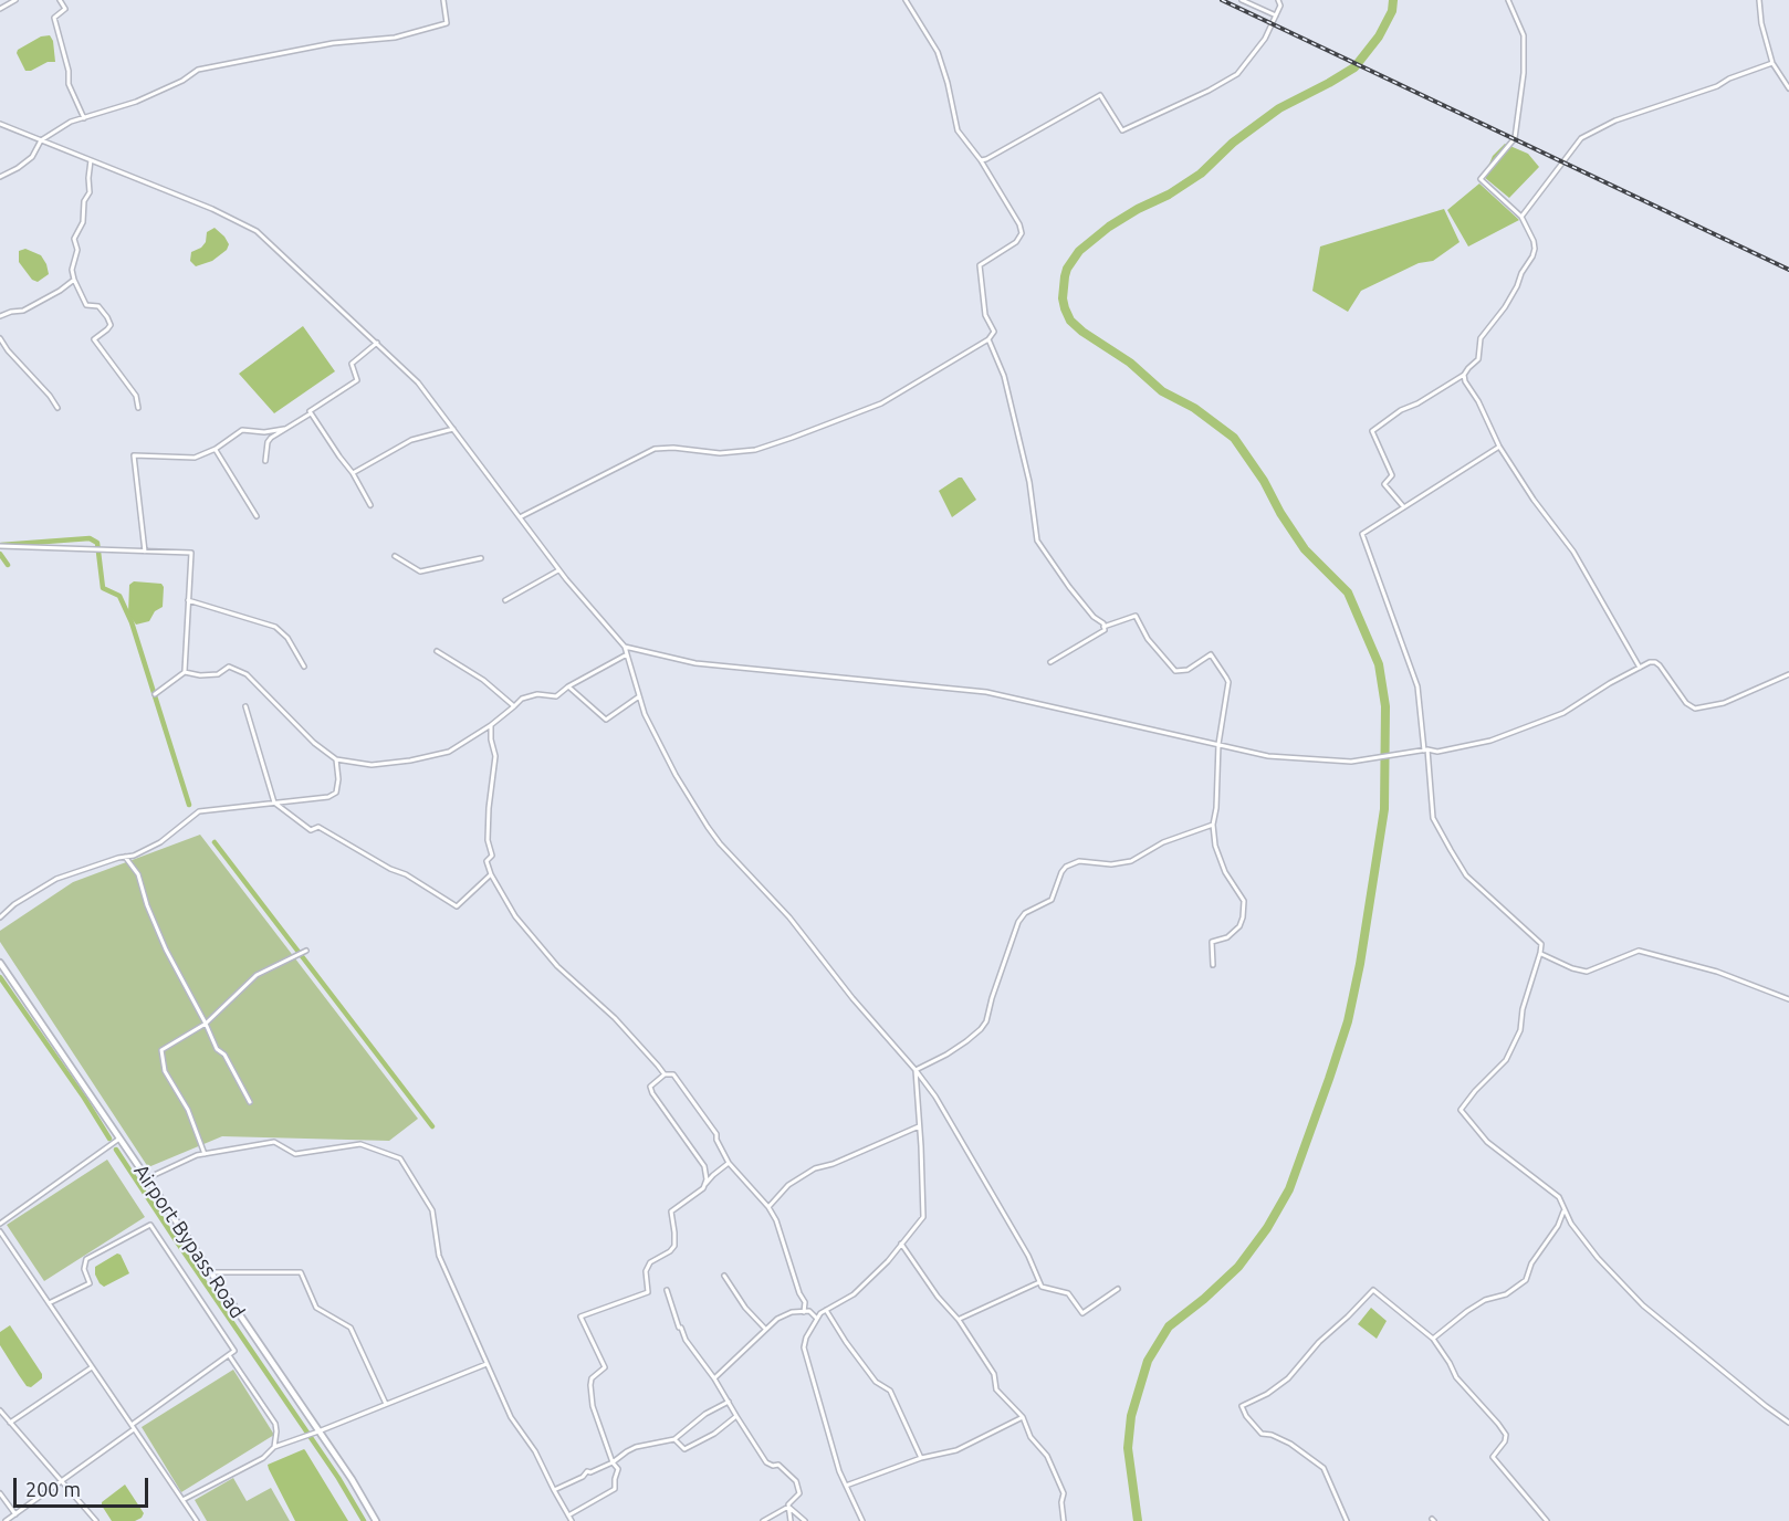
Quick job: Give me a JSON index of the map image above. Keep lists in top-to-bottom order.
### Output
{
  "streets": {
    "street": ["Airport Bypass Road"]
  },
  "scale_bar": "200 m"
}
